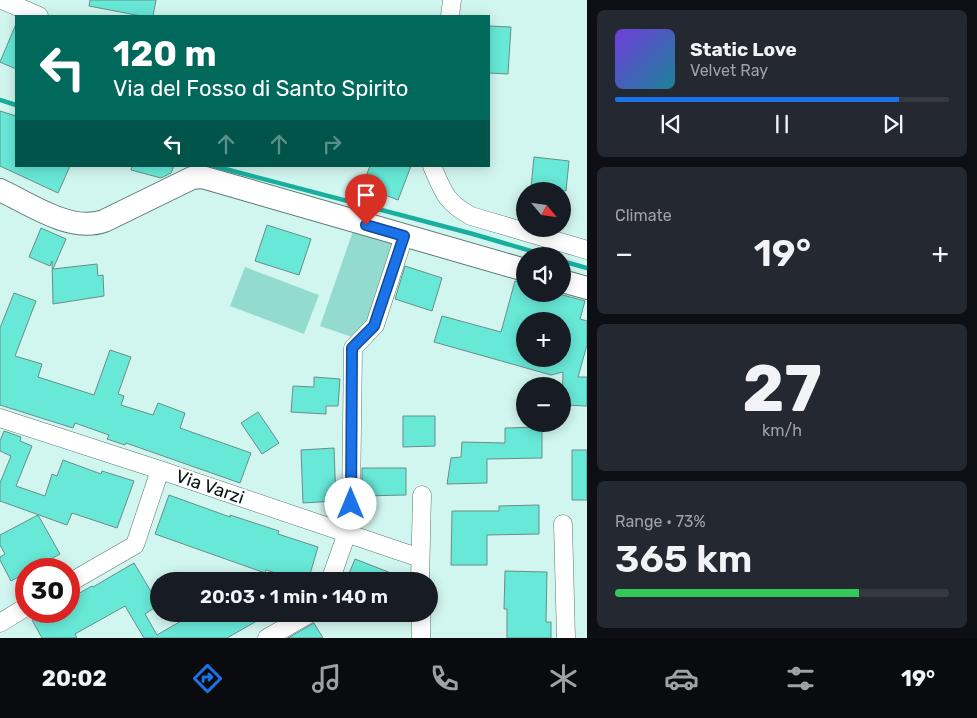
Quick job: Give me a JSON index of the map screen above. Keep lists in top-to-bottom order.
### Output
{
  "streets": {
    "street": ["Via Varzi"]
  },
  "north": "bottom right",
  "page": {
    "turn": ["120 m", "Via del Fosso di Santo Spirito"],
    "song": ["Static Love", "Velvet Ray"],
    "tile": [
      "Climate",
      ["27", "km/h"],
      ["Range · 73%", "365 km"]
    ],
    "map_buttons": ["+", "−"],
    "heat": ["−", "19°", "+"],
    "limit": "30",
    "trip": "20:03 · 1 min · 140 m",
    "tabs": ["20:02", "19°"]
  }
}
